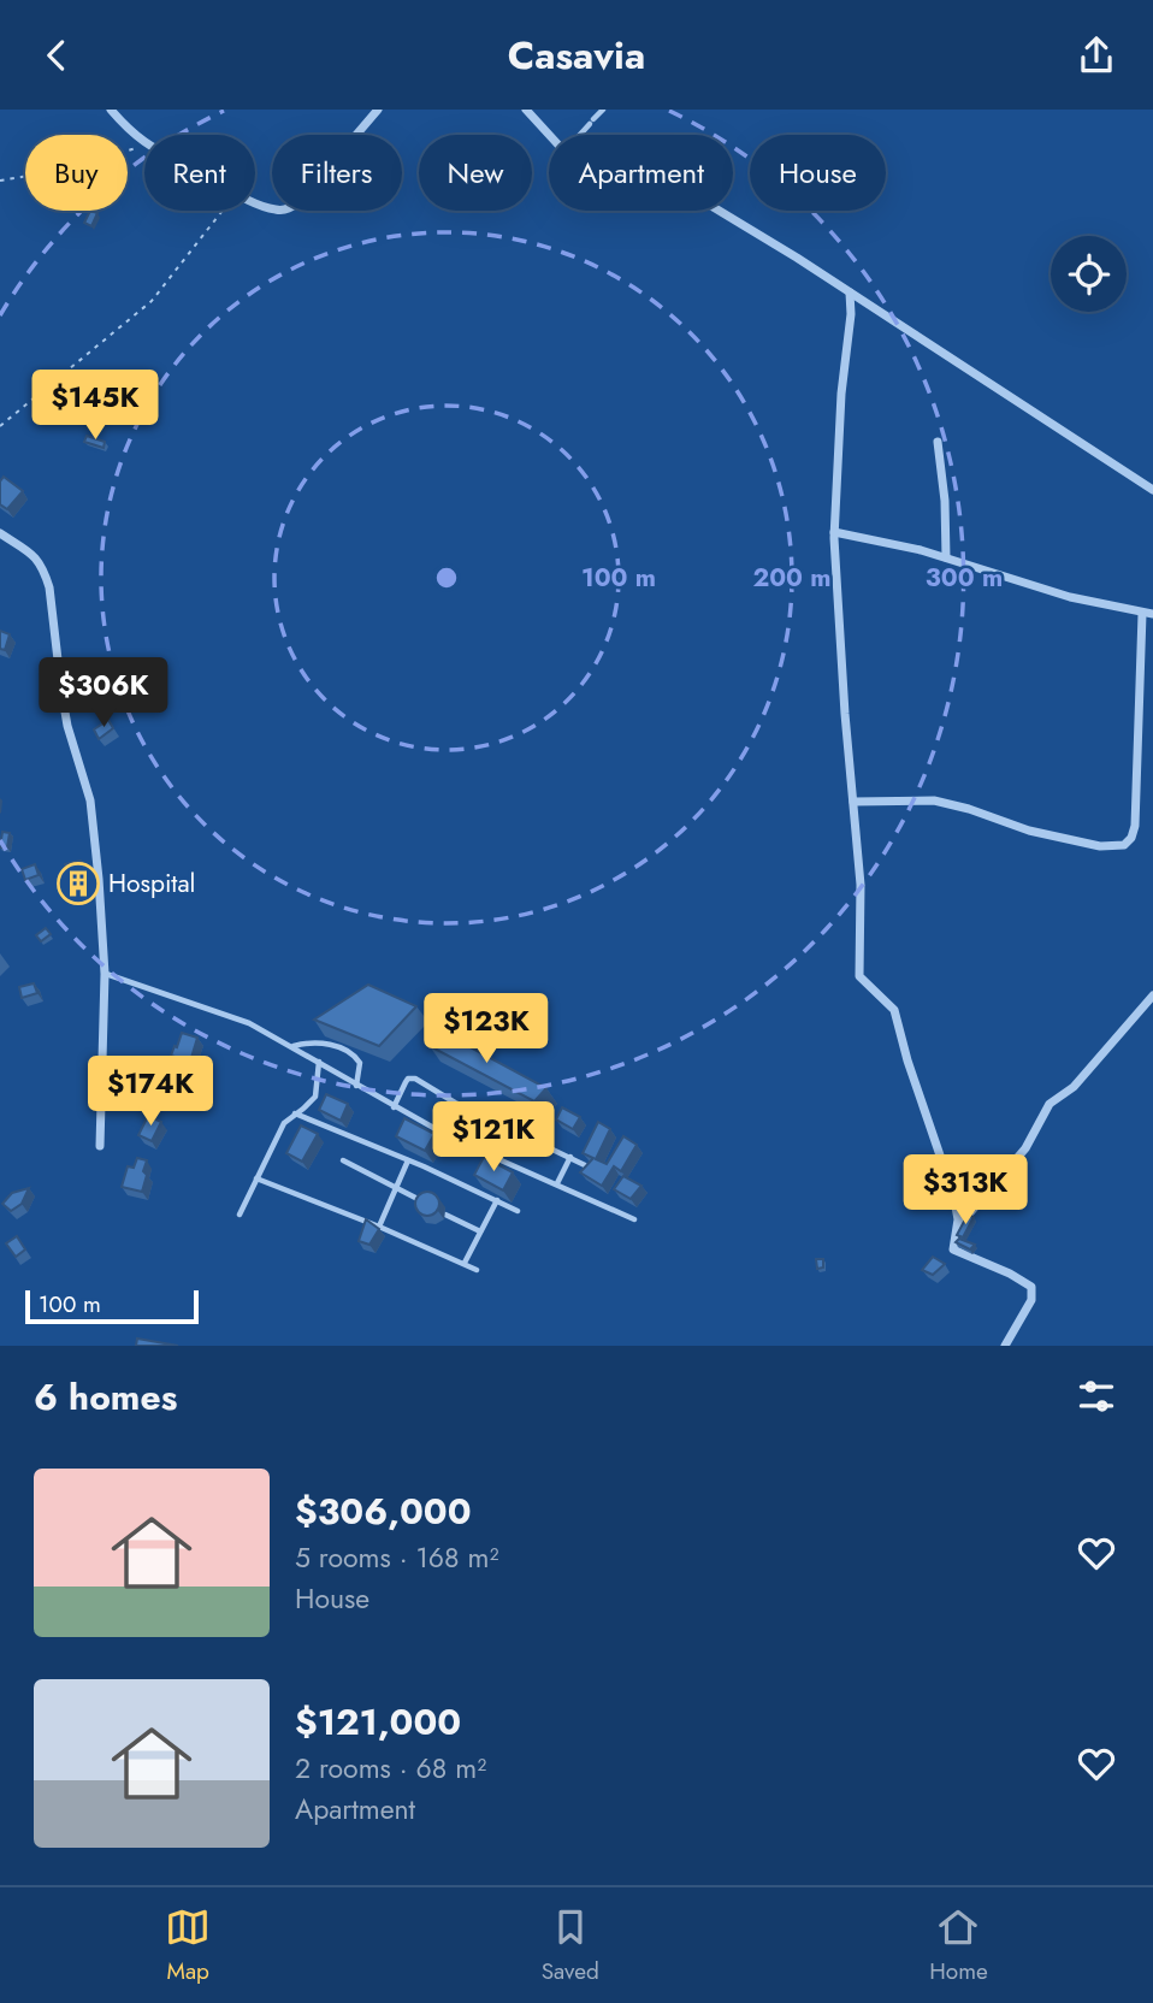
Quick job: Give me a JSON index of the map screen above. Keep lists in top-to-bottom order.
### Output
{
  "places": {
    "building": ["Hospital"]
  },
  "scale_bar": "100 m",
  "page": {
    "header": "Casavia",
    "chip": [
      "Buy",
      "Rent",
      "Filters",
      "New",
      "Apartment",
      "House"
    ],
    "price": [
      "$145K",
      "$306K",
      "$123K",
      "$174K",
      "$121K",
      "$313K"
    ],
    "scale": "100 m",
    "heading": "6 homes",
    "list": [
      {
        "name": "$306,000",
        "note": "5 rooms · 168 m² · House"
      },
      {
        "name": "$121,000",
        "note": "2 rooms · 68 m² · Apartment"
      }
    ],
    "tabs": ["Map", "Saved", "Home"]
  },
  "rings": ["100 m", "200 m", "300 m"]
}
